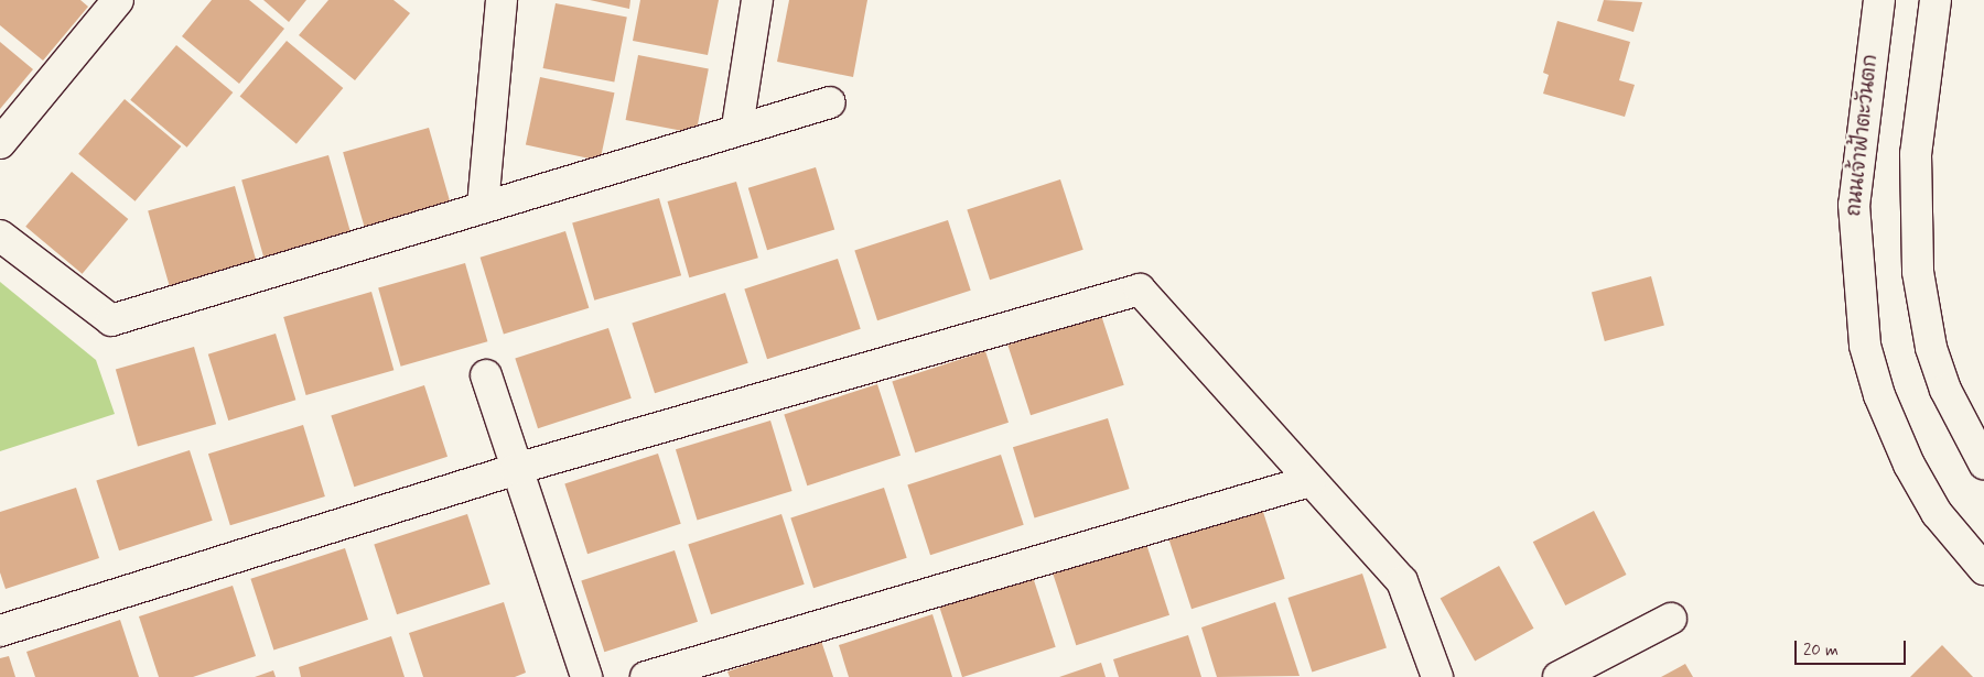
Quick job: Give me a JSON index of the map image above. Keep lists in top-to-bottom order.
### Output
{
  "streets": {
    "street": ["ถนนเจ้าฟ้าตะวันตก"]
  },
  "scale_bar": "20 m"
}
